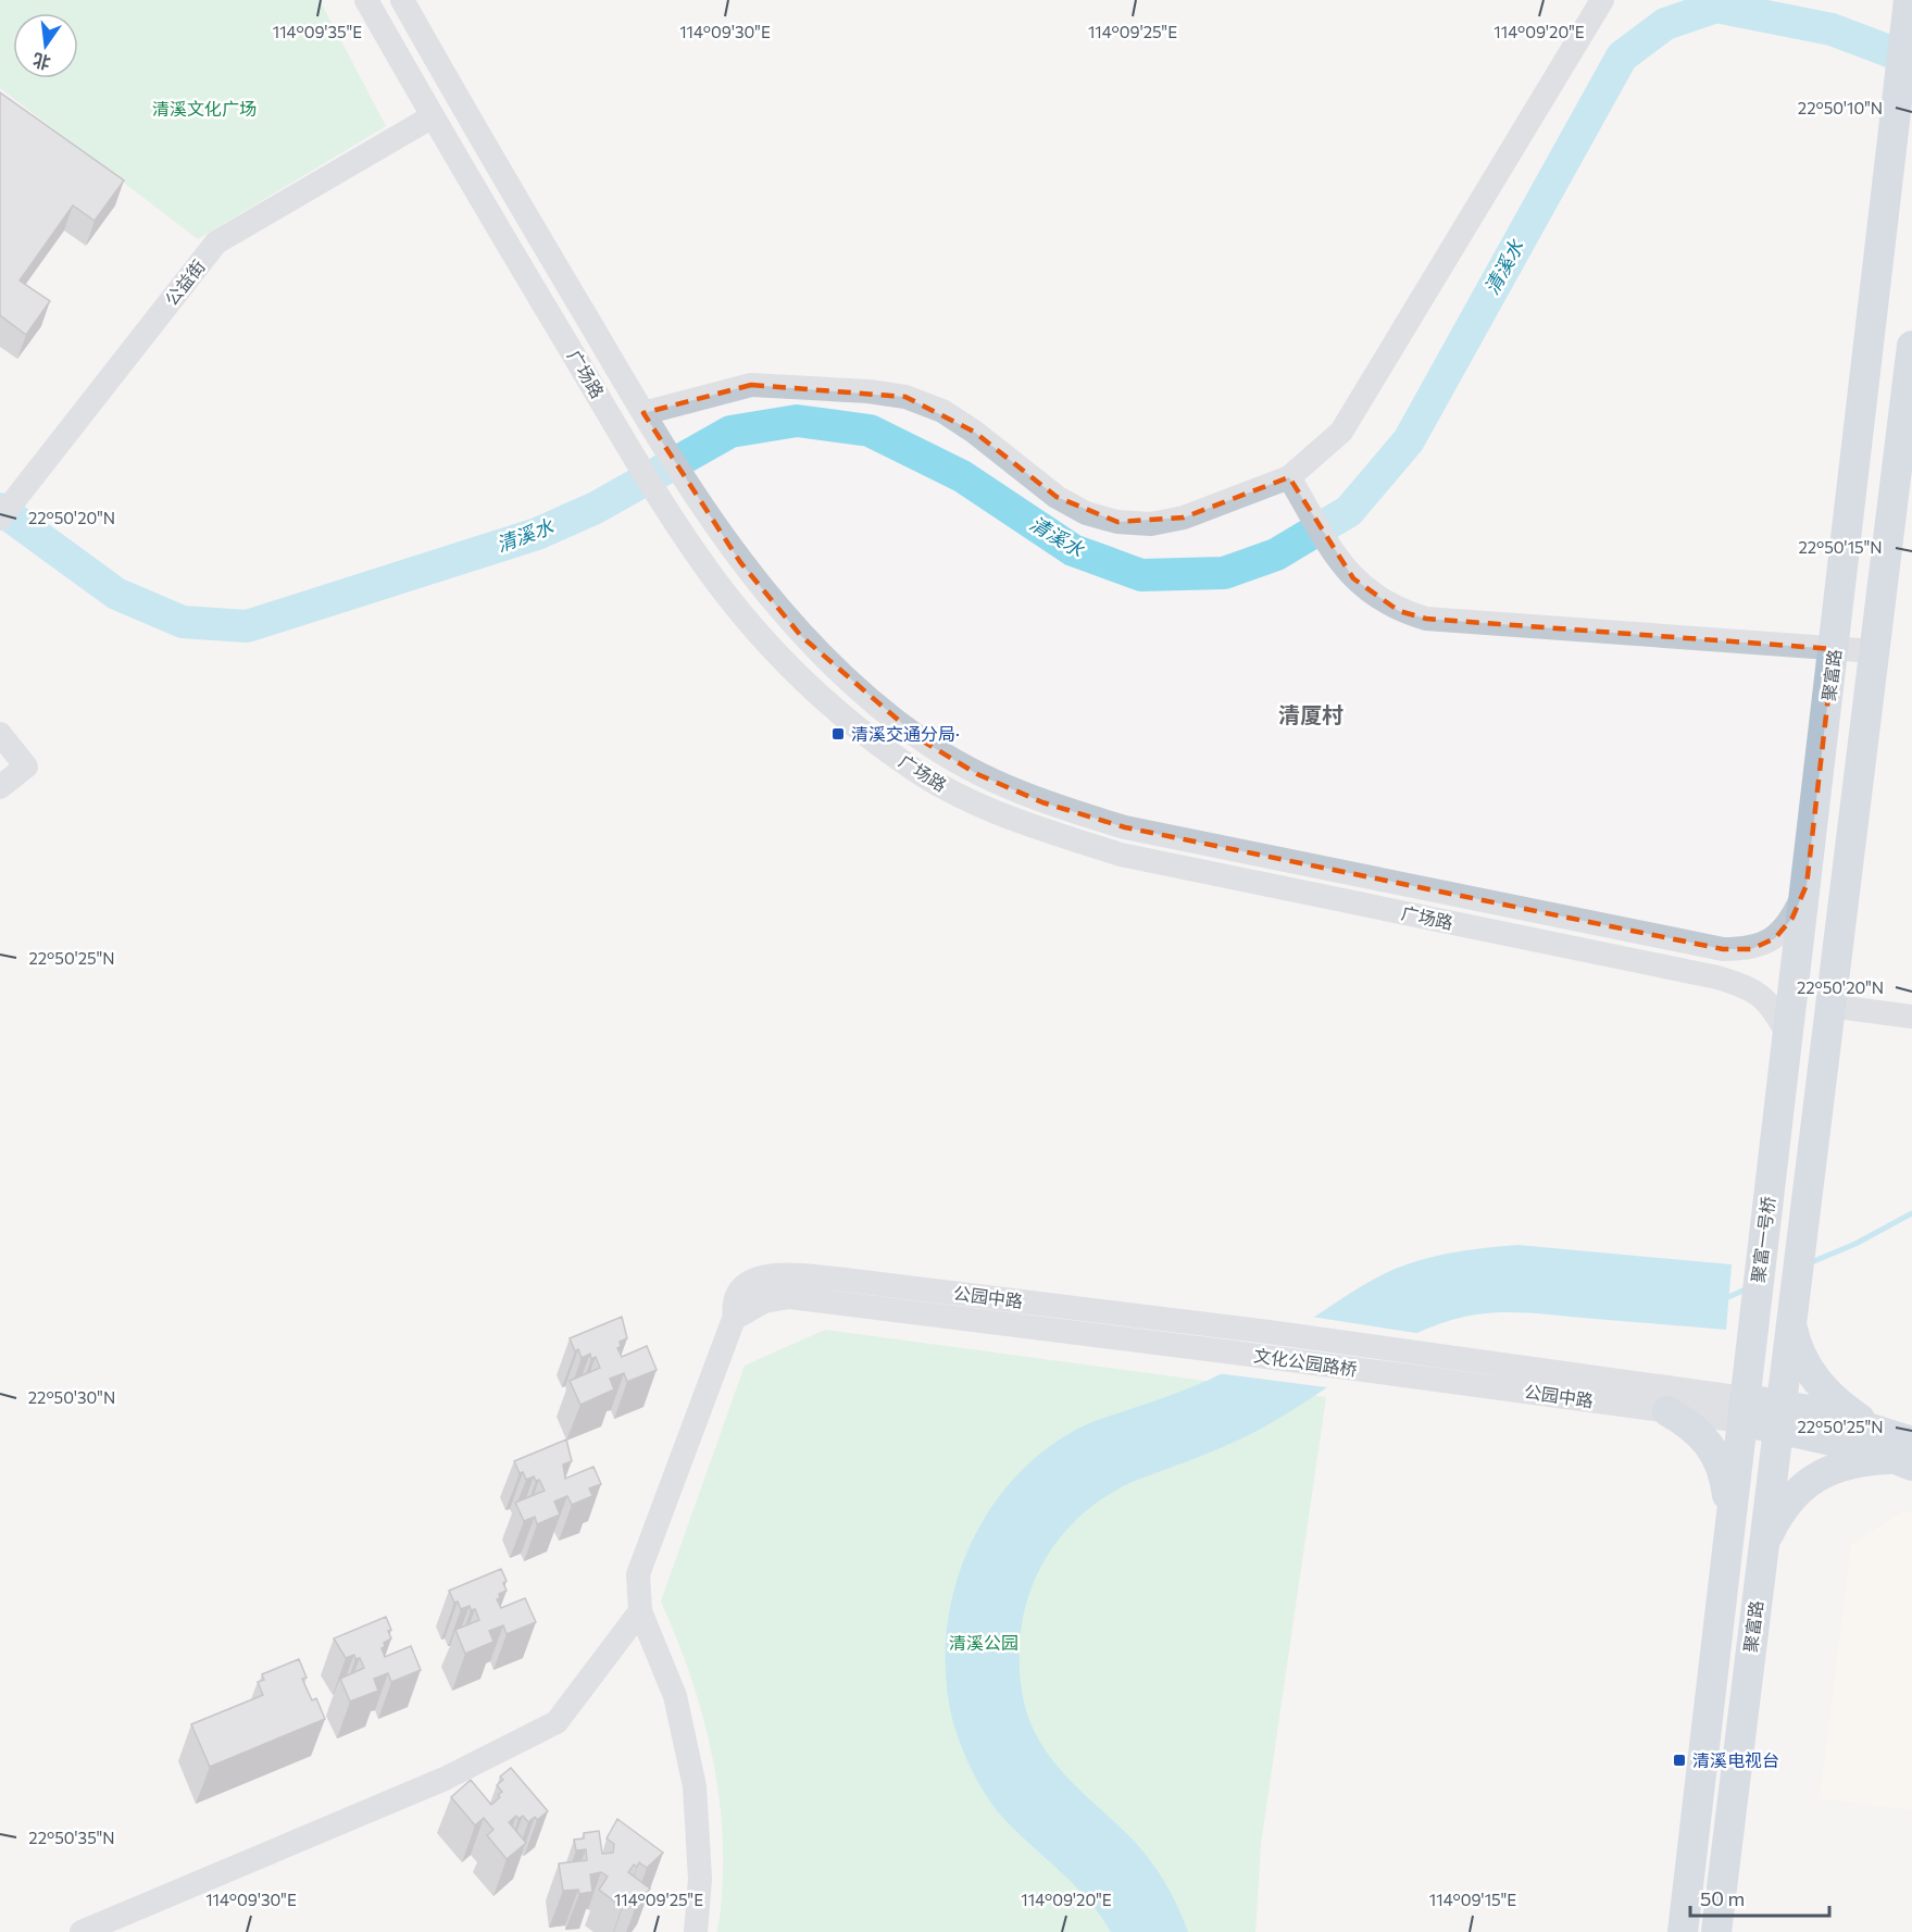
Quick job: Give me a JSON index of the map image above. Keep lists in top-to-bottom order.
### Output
{
  "streets": {
    "main road": ["聚富路", "聚富一号桥"],
    "street": [
      "公益街",
      "广场路",
      "公园中路",
      "文化公园路桥"
    ]
  },
  "crossings": [
    ["公益街", "广场路"],
    ["广场路", "聚富路"],
    ["聚富路", "聚富一号桥"],
    ["聚富路", "公园中路"],
    ["公园中路", "文化公园路桥"]
  ],
  "districts": ["清厦村"],
  "water": ["清溪水"],
  "parks": ["清溪文化广场", "清溪公园"],
  "places": {
    "transit": ["清溪交通分局·", "清溪电视台"]
  },
  "scale_bar": "50 m",
  "north": "bottom",
  "coordinates": [
    "114°09'35\"E",
    "114°09'30\"E",
    "114°09'25\"E",
    "114°09'20\"E",
    "22°50'10\"N",
    "22°50'20\"N",
    "22°50'15\"N",
    "22°50'25\"N",
    "22°50'30\"N",
    "22°50'35\"N",
    "114°09'15\"E"
  ]
}
